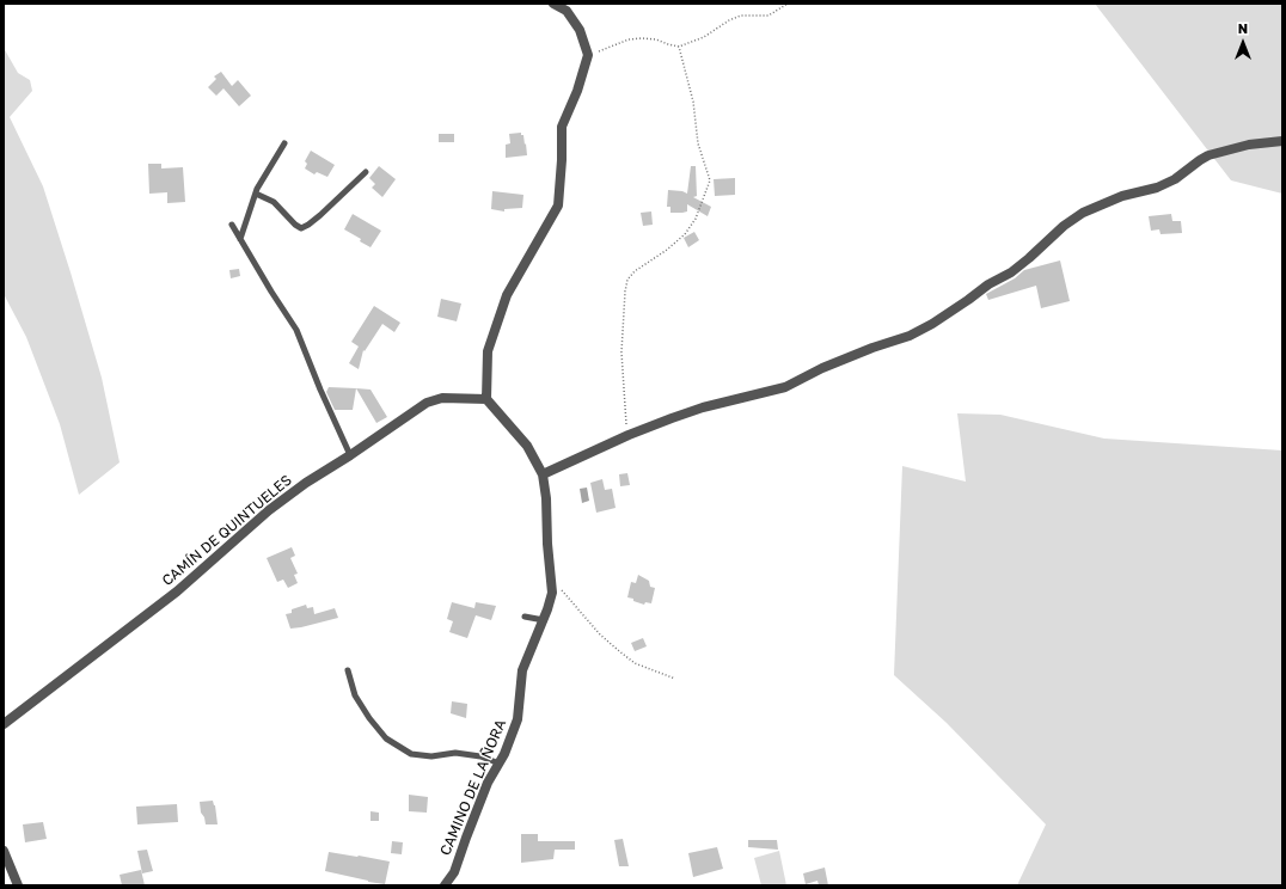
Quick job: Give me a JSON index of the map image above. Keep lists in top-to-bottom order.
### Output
{
  "streets": {
    "street": ["CAMÍN DE QUINTUELES", "CAMINO DE LA ÑORA"]
  },
  "north": "top"
}
